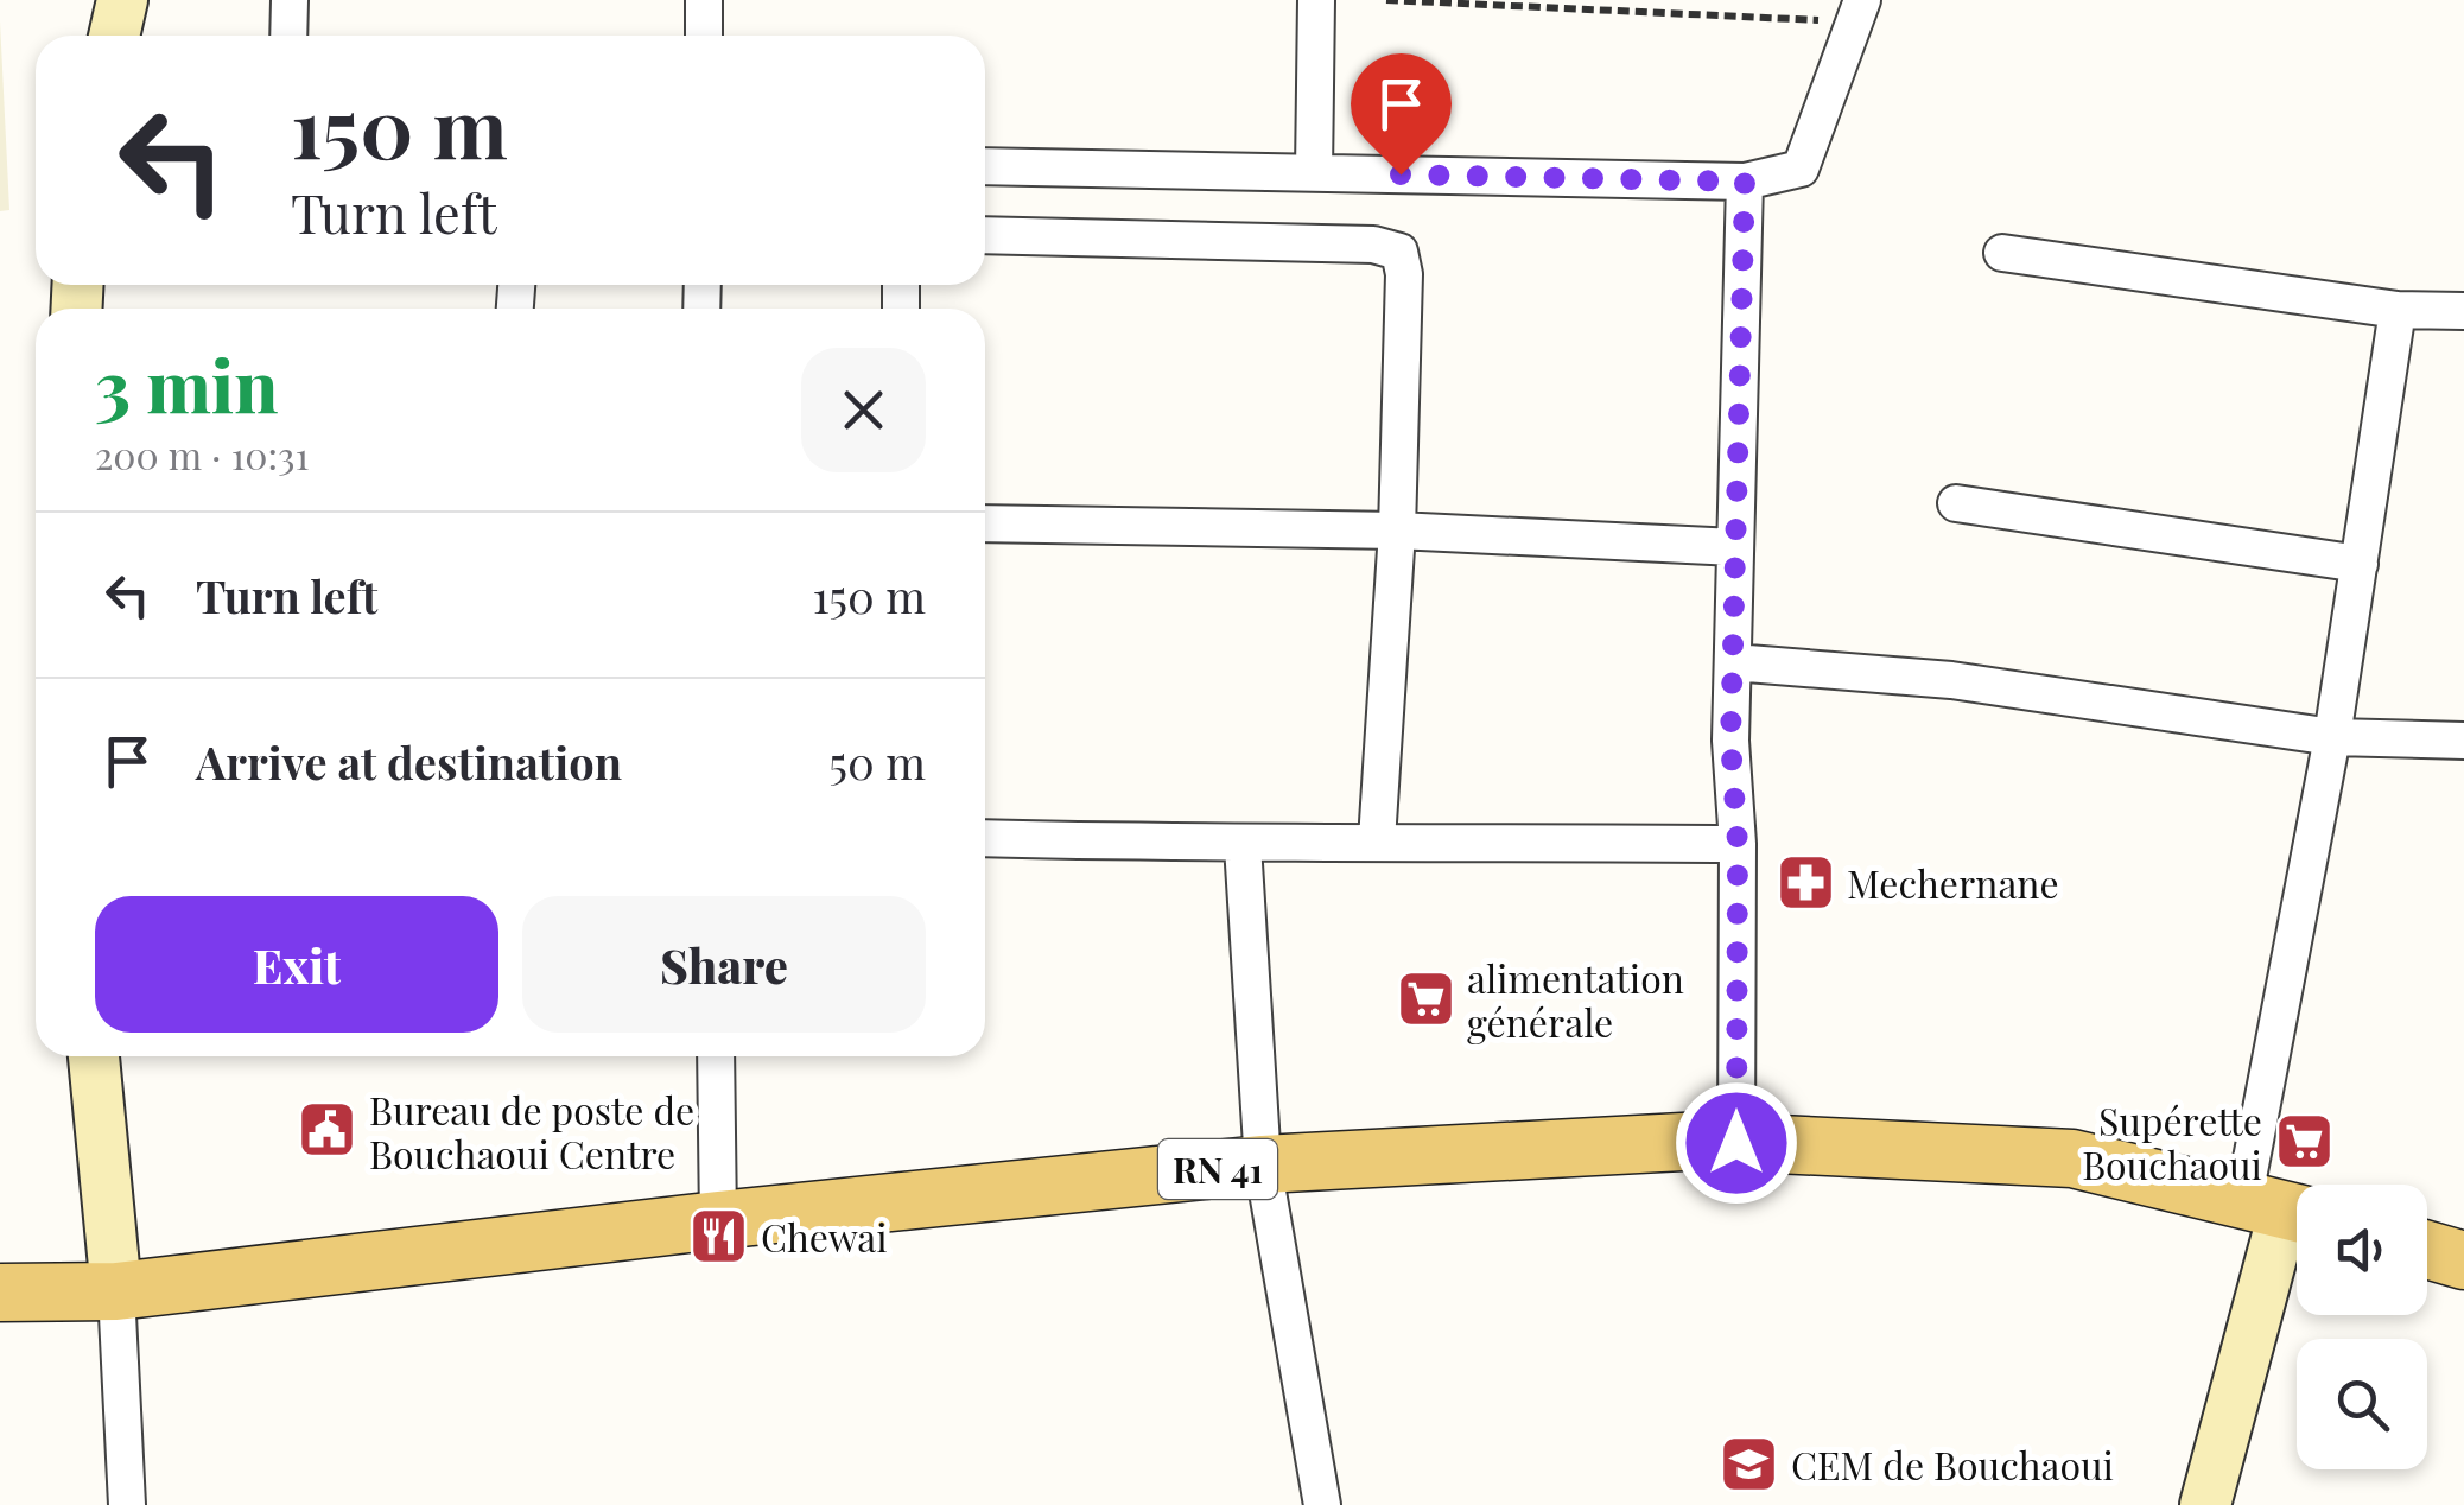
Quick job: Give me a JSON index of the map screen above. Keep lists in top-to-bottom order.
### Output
{
  "streets": {
    "main road": ["RN 41"]
  },
  "places": {
    "pharmacy": ["Mechernane"],
    "supermarket": ["alimentation générale", "Supérette Bouchaoui"],
    "public building": ["Bureau de poste de Bouchaoui Centre"],
    "restaurant": ["Chewai"],
    "school or university": ["CEM de Bouchaoui"]
  },
  "page": {
    "turn": ["150 m", "Turn left"],
    "heading": ["3 min", "200 m · 10:31"],
    "list": [
      {
        "name": "Turn left",
        "value": "150 m"
      },
      {
        "name": "Arrive at destination",
        "value": "50 m"
      }
    ],
    "buttons": ["Exit", "Share"]
  }
}
